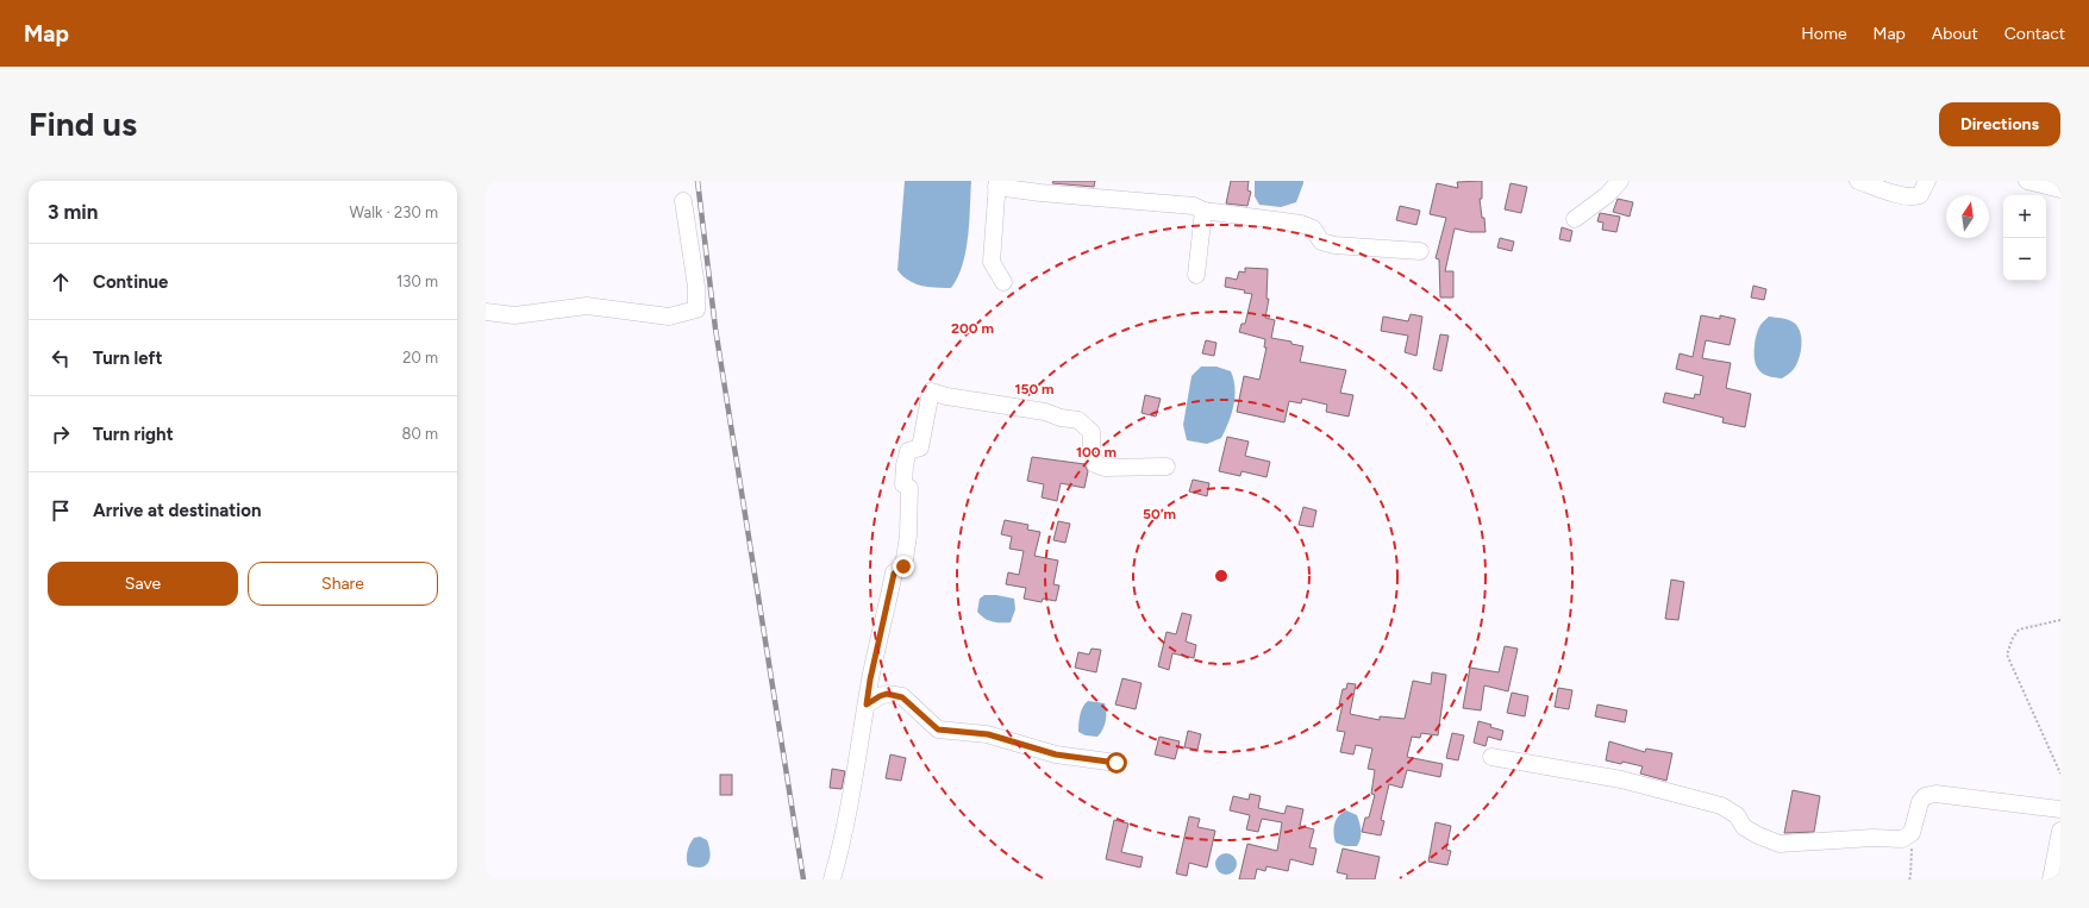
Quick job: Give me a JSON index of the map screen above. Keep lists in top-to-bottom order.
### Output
{
  "north": "top",
  "page": {
    "header": "Map",
    "nav": [
      "Home",
      "Map",
      "About",
      "Contact"
    ],
    "buttons": [
      "Directions",
      ["Save", "Share"]
    ],
    "title": "Find us",
    "heading": ["3 min", "Walk · 230 m"],
    "map_buttons": ["+", "−"],
    "list": [
      ["Continue", "130 m"],
      ["Turn left", "20 m"],
      ["Turn right", "80 m"],
      "Arrive at destination"
    ]
  },
  "rings": [
    "200 m",
    "150 m",
    "100 m",
    "50 m"
  ]
}
